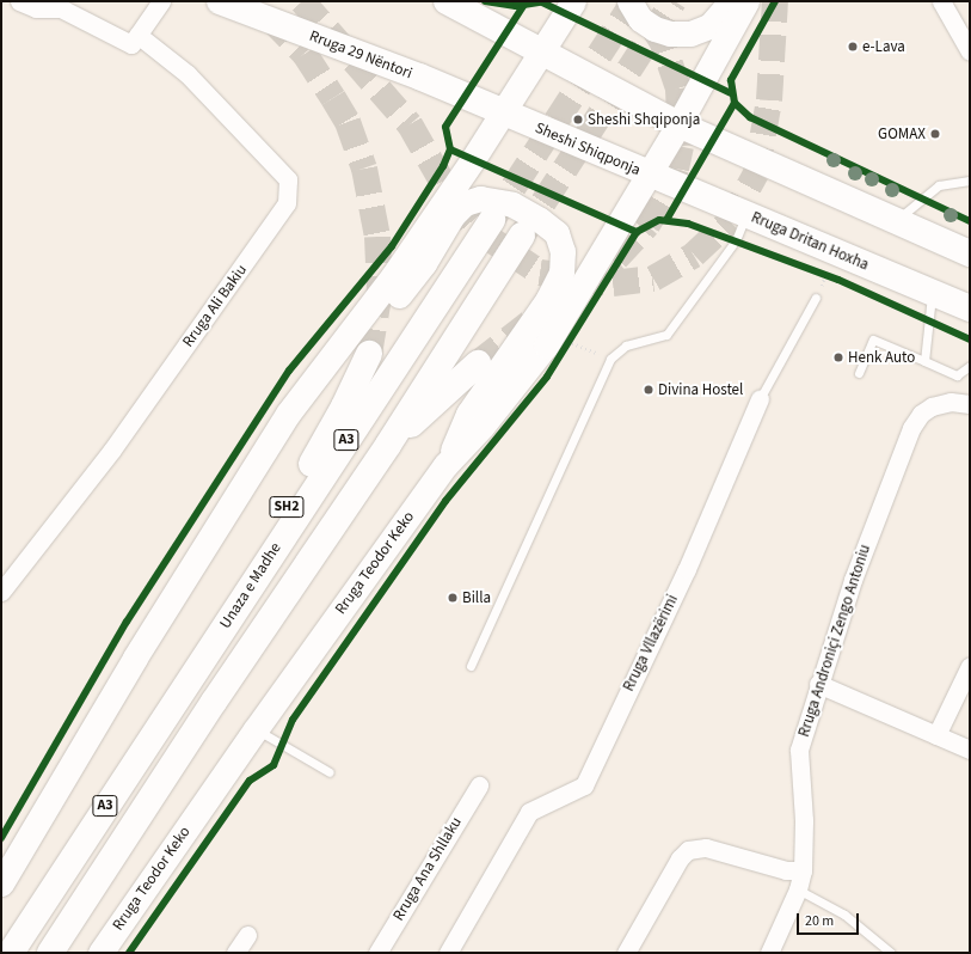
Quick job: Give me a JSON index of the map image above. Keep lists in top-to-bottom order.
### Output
{
  "streets": {
    "main road": [
      "Rruga 29 Nëntori",
      "Sheshi Shiqponja",
      "Rruga Dritan Hoxha",
      "A3",
      "SH2",
      "Rruga Teodor Keko",
      "Unaza e Madhe"
    ],
    "street": [
      "Rruga Ali Bakiu",
      "Rruga Androniçi Zengo Antoniu",
      "Rruga Vllazërimi",
      "Rruga Ana Shllaku"
    ]
  },
  "crossings": [
    ["Rruga 29 Nëntori", "Sheshi Shiqponja"],
    ["Sheshi Shiqponja", "Rruga Dritan Hoxha"],
    ["Sheshi Shiqponja", "Rruga Teodor Keko"],
    ["Rruga Dritan Hoxha", "Rruga Teodor Keko"],
    ["SH2", "Unaza e Madhe"]
  ],
  "places": [
    "e-Lava",
    "Sheshi Shqiponja",
    "GOMAX",
    "Henk Auto",
    "Divina Hostel",
    "Billa"
  ],
  "scale_bar": "20 m"
}
